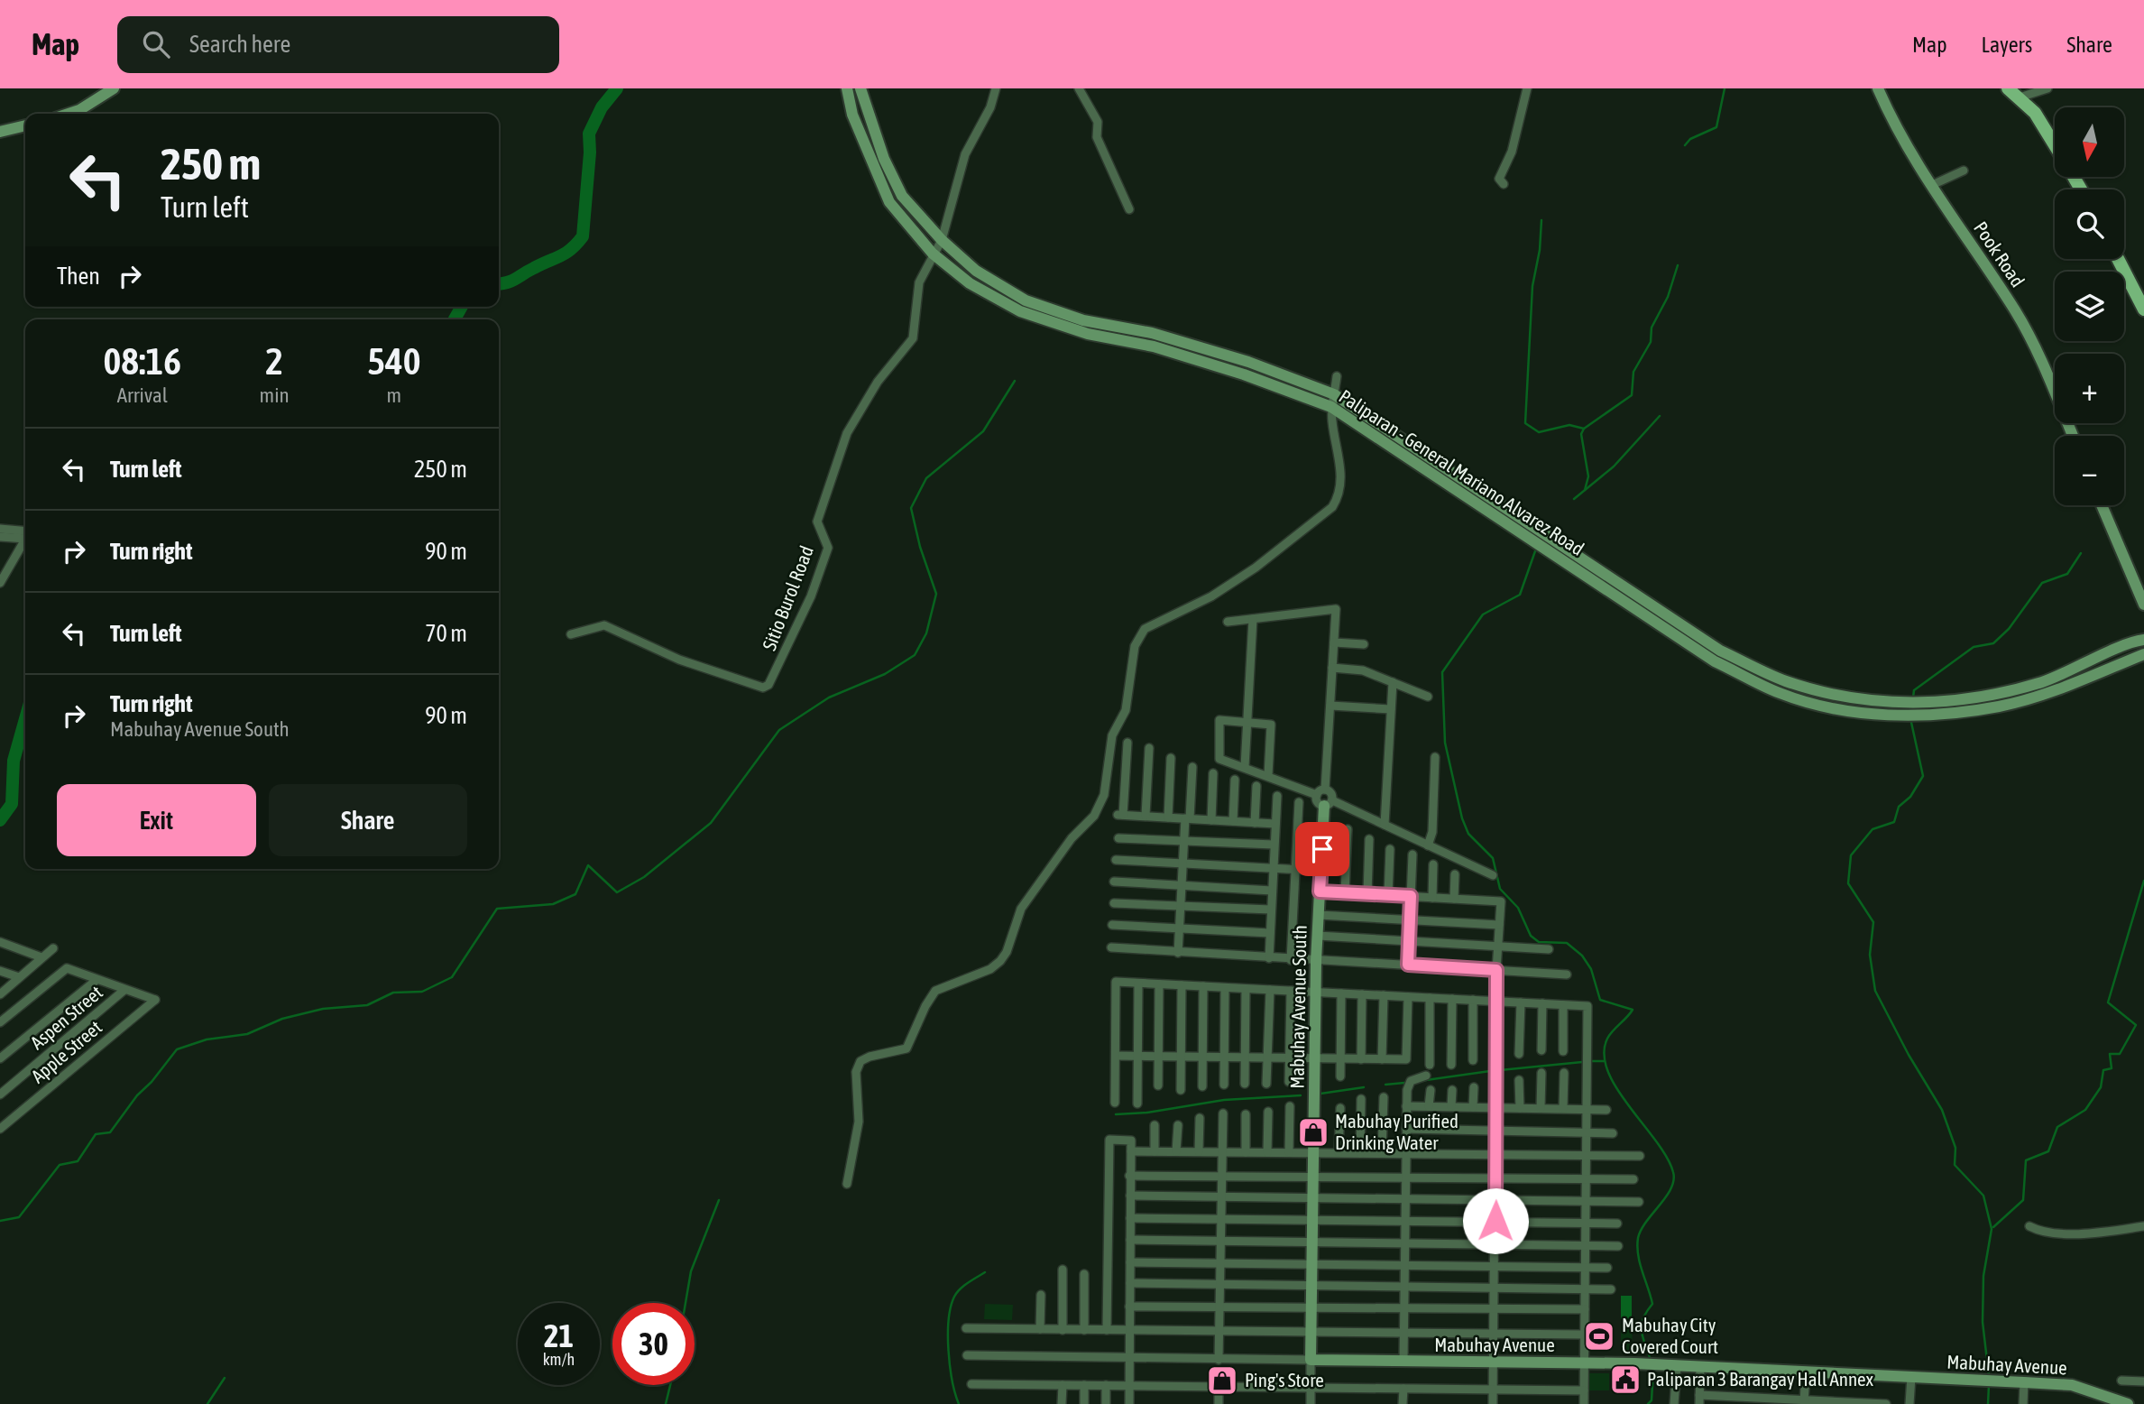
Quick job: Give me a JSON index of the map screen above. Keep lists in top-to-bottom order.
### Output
{
  "streets": {
    "street": [
      "Pook Road",
      "Paliparan - General Mariano Alvarez Road",
      "Sitio Burol Road",
      "Mabuhay Avenue South",
      "Aspen Street",
      "Apple Street",
      "Mabuhay Avenue"
    ]
  },
  "crossings": [
    ["Paliparan - General Mariano Alvarez Road", "Sitio Burol Road"],
    ["Mabuhay Avenue South", "Mabuhay Avenue"],
    ["Aspen Street", "Apple Street"]
  ],
  "places": {
    "shop": ["Mabuhay Purified Drinking Water", "Ping's Store"],
    "sports": ["Mabuhay City Covered Court"],
    "public building": ["Paliparan 3 Barangay Hall Annex"]
  },
  "north": "bottom",
  "page": {
    "header": "Map",
    "search": "Search here",
    "nav": ["Map", "Layers", "Share"],
    "map_buttons": ["+", "−"],
    "turn": ["250 m", "Turn left"],
    "then": "Then",
    "eta": [
      "08:16",
      "Arrival",
      "2",
      "min",
      "540",
      "m"
    ],
    "list": [
      {
        "name": "Turn left",
        "value": "250 m"
      },
      {
        "name": "Turn right",
        "value": "90 m"
      },
      {
        "name": "Turn left",
        "value": "70 m"
      },
      {
        "name": "Turn right",
        "note": "Mabuhay Avenue South",
        "value": "90 m"
      }
    ],
    "buttons": ["Exit", "Share"],
    "speed": "21 km/h",
    "limit": "30"
  }
}
